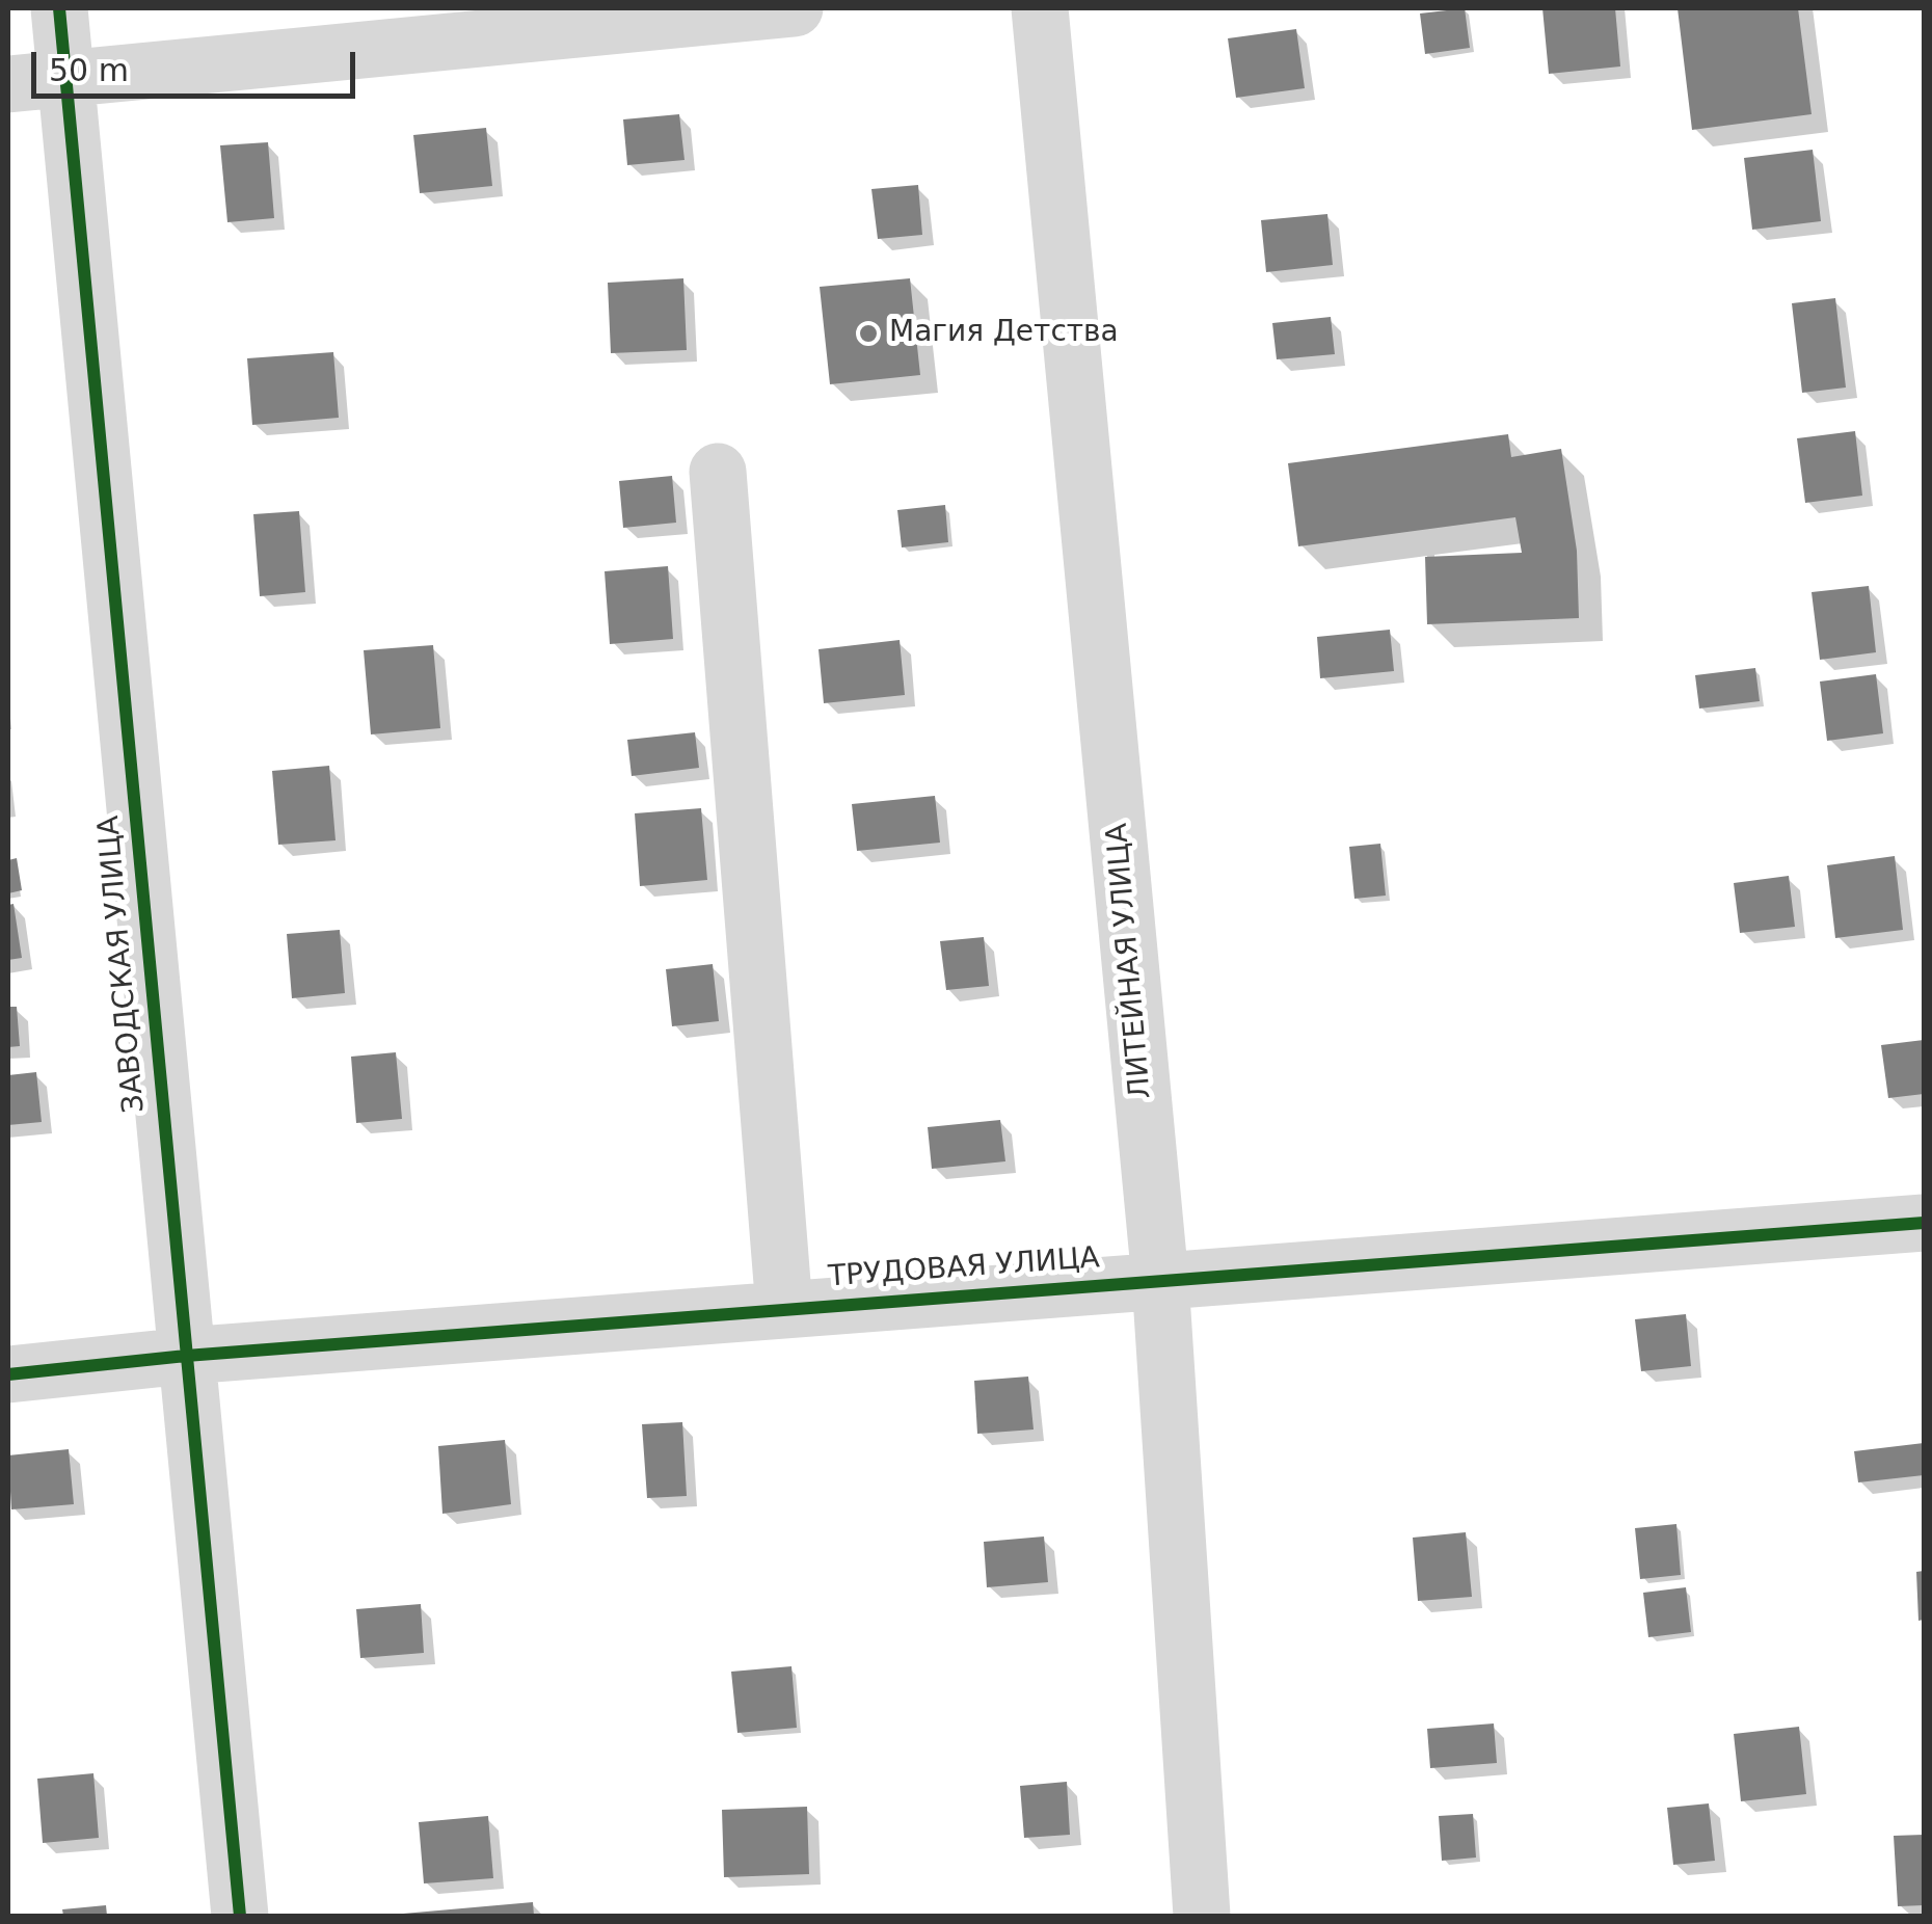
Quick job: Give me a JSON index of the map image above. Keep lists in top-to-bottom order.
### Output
{
  "streets": {
    "street": ["ЛИТЕЙНАЯ УЛИЦА", "ЗАВОДСКАЯ УЛИЦА", "ТРУДОВАЯ УЛИЦА"]
  },
  "crossings": [
    ["ЛИТЕЙНАЯ УЛИЦА", "ТРУДОВАЯ УЛИЦА"],
    ["ЗАВОДСКАЯ УЛИЦА", "ТРУДОВАЯ УЛИЦА"]
  ],
  "places": ["Магия Детства"],
  "scale_bar": "50 m"
}
